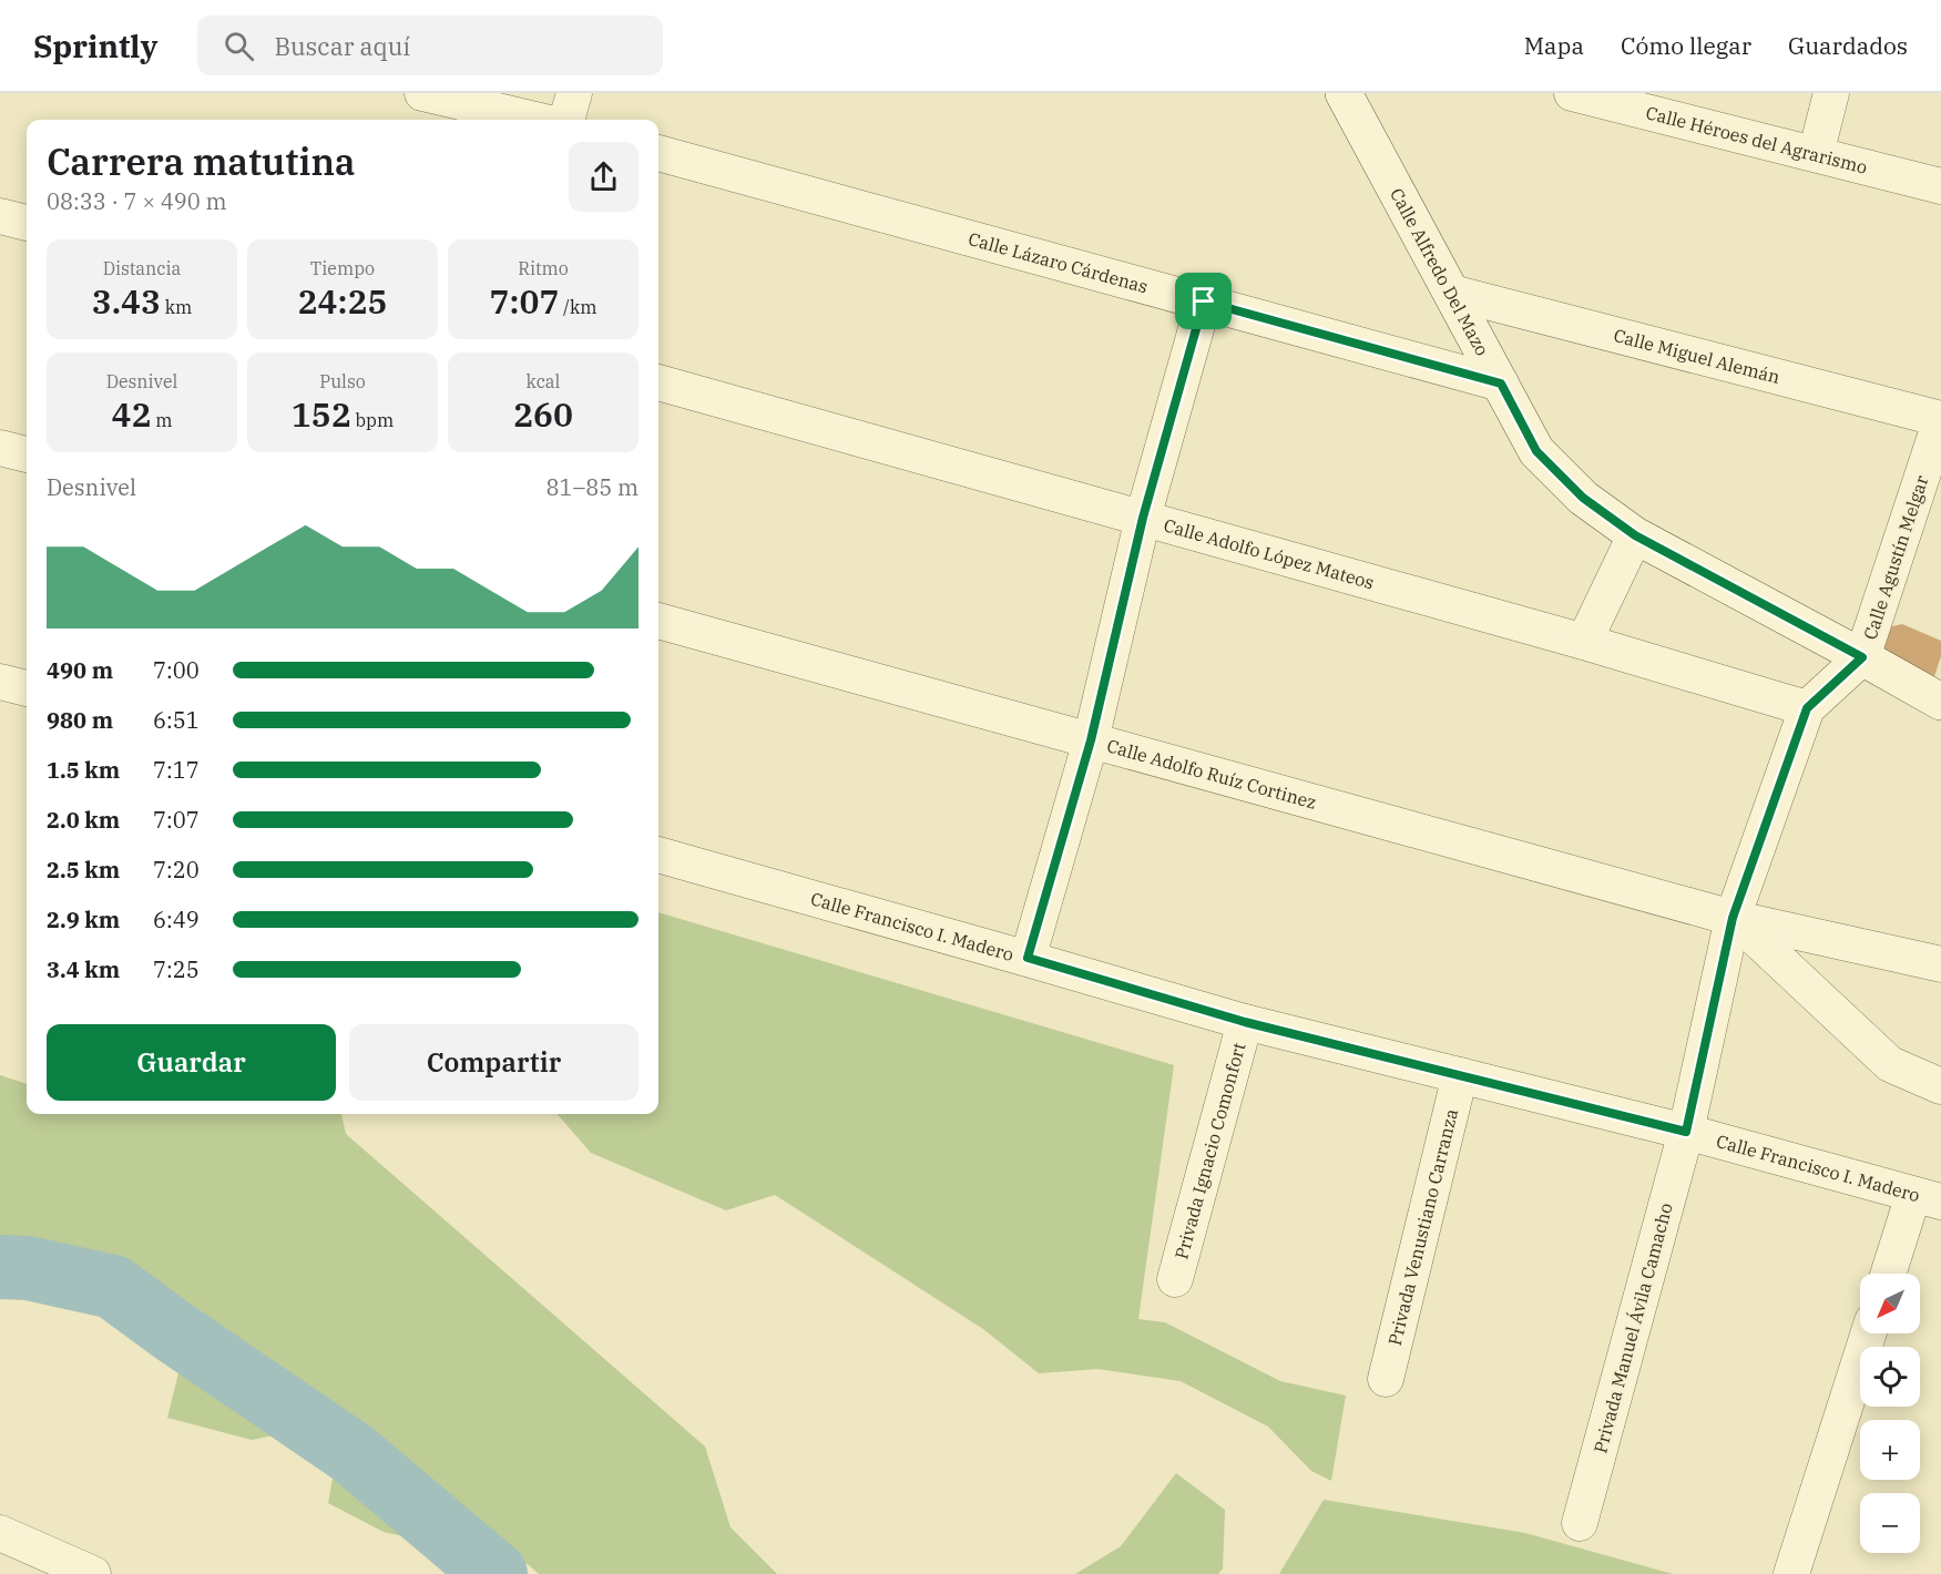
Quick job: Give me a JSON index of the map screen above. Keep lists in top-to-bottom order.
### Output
{
  "streets": {
    "main road": ["Calle Alfredo Del Mazo"],
    "street": [
      "Calle Héroes del Agrarismo",
      "Calle Lázaro Cárdenas",
      "Calle Miguel Alemán",
      "Calle Adolfo López Mateos",
      "Calle Agustín Melgar",
      "Calle Adolfo Ruíz Cortinez",
      "Calle Francisco I. Madero",
      "Privada Ignacio Comonfort",
      "Privada Venustiano Carranza",
      "Privada Manuel Ávila Camacho"
    ]
  },
  "crossings": [
    ["Calle Lázaro Cárdenas", "Calle Alfredo Del Mazo"],
    ["Calle Alfredo Del Mazo", "Calle Miguel Alemán"],
    ["Calle Alfredo Del Mazo", "Calle Agustín Melgar"],
    ["Calle Miguel Alemán", "Calle Agustín Melgar"],
    ["Calle Adolfo López Mateos", "Privada Manuel Ávila Camacho"],
    ["Calle Adolfo Ruíz Cortinez", "Privada Manuel Ávila Camacho"],
    ["Calle Francisco I. Madero", "Privada Ignacio Comonfort"],
    ["Calle Francisco I. Madero", "Privada Venustiano Carranza"],
    ["Calle Francisco I. Madero", "Privada Manuel Ávila Camacho"]
  ],
  "north": "bottom left",
  "page": {
    "header": "Sprintly",
    "search": "Buscar aquí",
    "nav": ["Mapa", "Cómo llegar", "Guardados"],
    "heading": ["Carrera matutina", "08:33 · 7 × 490 m"],
    "stats": [
      ["Distancia", "3.43 km"],
      ["Tiempo", "24:25"],
      ["Ritmo", "7:07 /km"],
      ["Desnivel", "42 m"],
      ["Pulso", "152 bpm"],
      ["kcal", "260"]
    ],
    "chart": ["Desnivel", "81–85 m"],
    "list": [
      {
        "name": "490 m",
        "note": "7:00"
      },
      {
        "name": "980 m",
        "note": "6:51"
      },
      {
        "name": "1.5 km",
        "note": "7:17"
      },
      {
        "name": "2.0 km",
        "note": "7:07"
      },
      {
        "name": "2.5 km",
        "note": "7:20"
      },
      {
        "name": "2.9 km",
        "note": "6:49"
      },
      {
        "name": "3.4 km",
        "note": "7:25"
      }
    ],
    "buttons": ["Guardar", "Compartir"],
    "map_buttons": ["+", "−"]
  }
}
